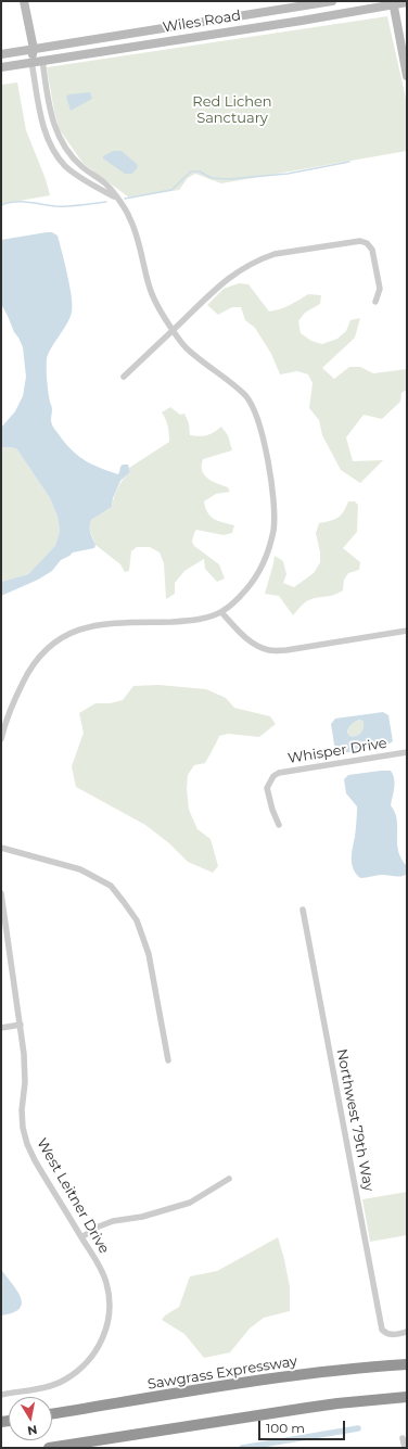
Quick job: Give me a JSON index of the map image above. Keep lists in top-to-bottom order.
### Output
{
  "streets": {
    "highway": ["Sawgrass Expressway"],
    "main road": ["Wiles Road"],
    "street": ["Whisper Drive", "Northwest 79th Way", "West Leitner Drive"]
  },
  "parks": ["Red Lichen Sanctuary"],
  "scale_bar": "100 m",
  "north": "bottom"
}
